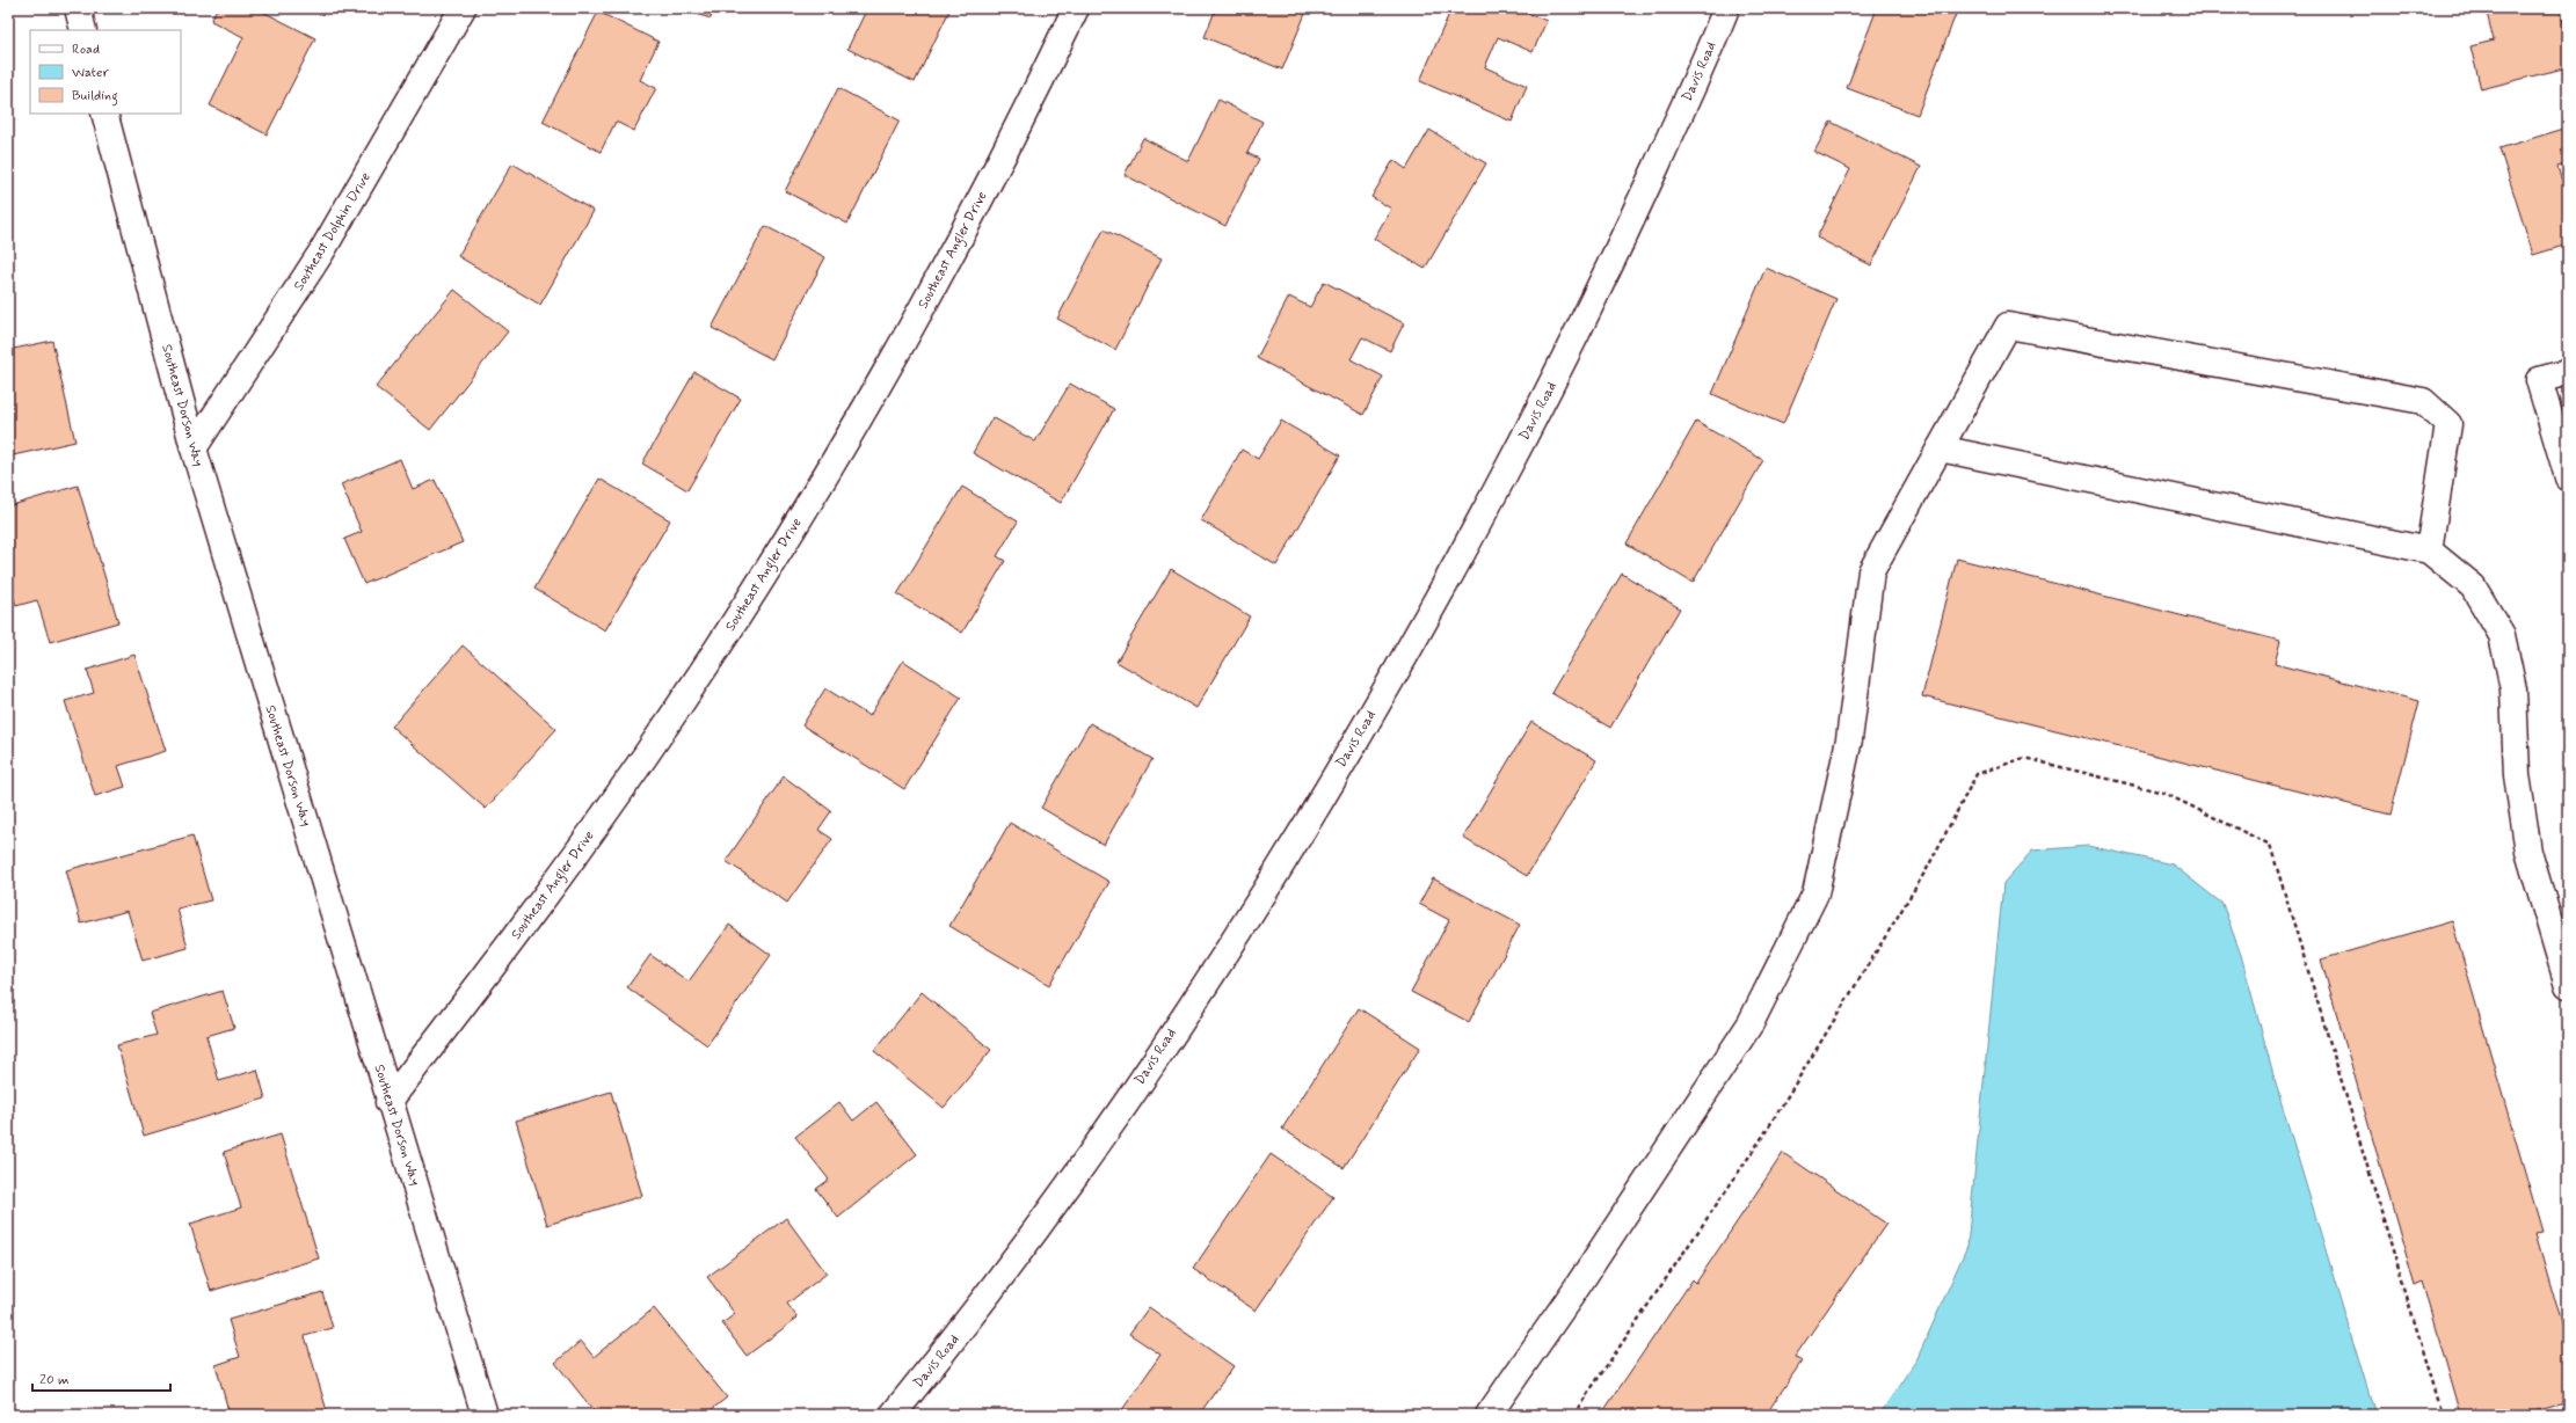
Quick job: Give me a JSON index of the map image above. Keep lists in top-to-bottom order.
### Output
{
  "streets": {
    "street": [
      "Davis Road",
      "Southeast Dolphin Drive",
      "Southeast Angler Drive",
      "Southeast Dorson Way"
    ]
  },
  "crossings": [
    ["Southeast Dolphin Drive", "Southeast Dorson Way"],
    ["Southeast Angler Drive", "Southeast Dorson Way"]
  ],
  "legend": ["Road", "Water", "Building"],
  "scale_bar": "20 m"
}
